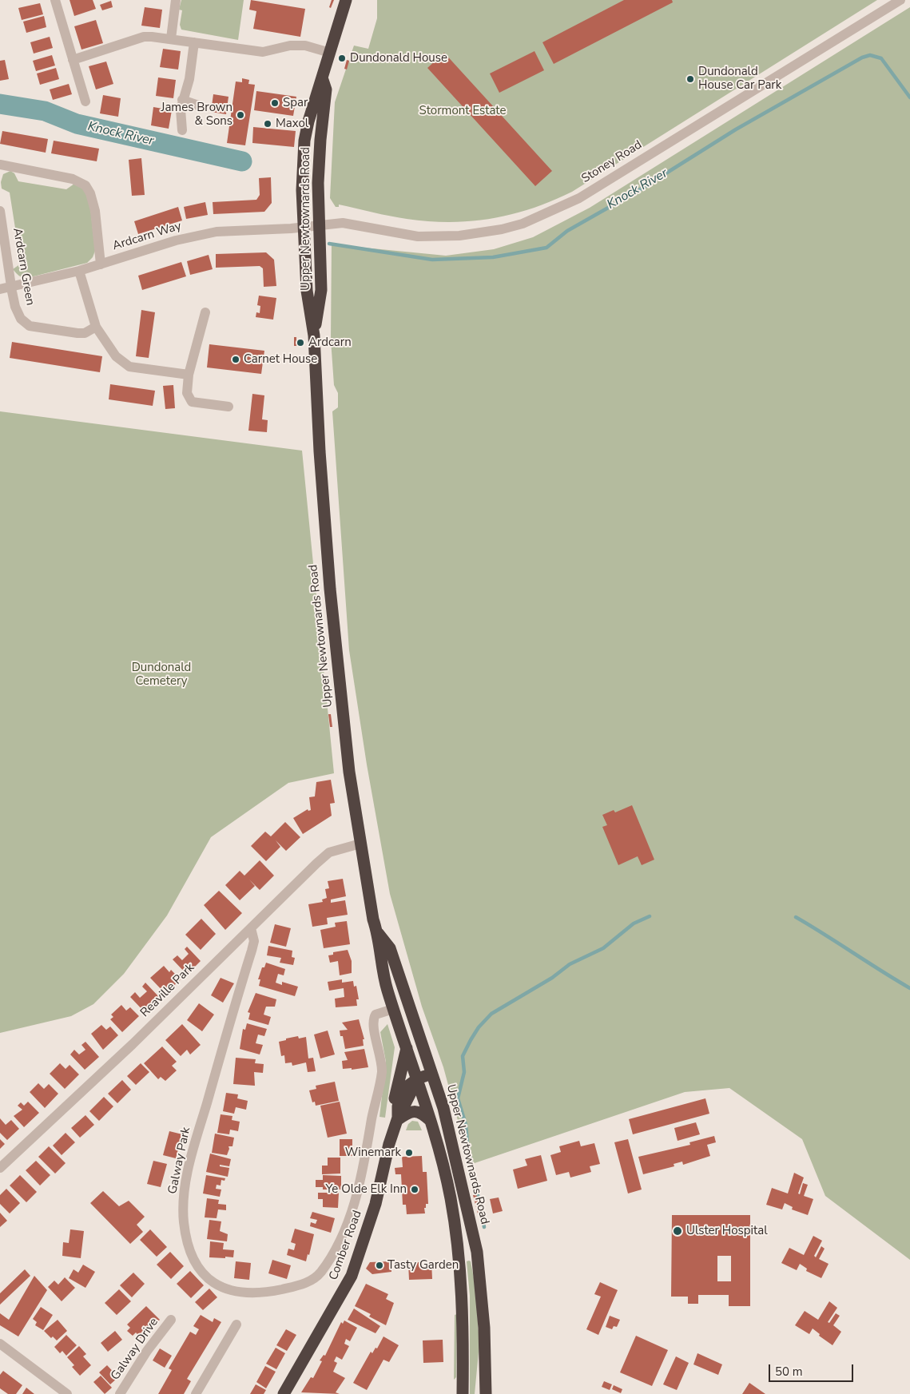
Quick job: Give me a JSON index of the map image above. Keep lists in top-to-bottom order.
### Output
{
  "streets": {
    "highway": ["Upper Newtownards Road", "Comber Road"],
    "street": [
      "Stoney Road",
      "Ardcarn Way",
      "Ardcarn Green",
      "Reaville Park",
      "Galway Park",
      "Galway Drive"
    ]
  },
  "crossings": [
    ["Stoney Road", "Upper Newtownards Road"],
    ["Stoney Road", "Ardcarn Way"],
    ["Upper Newtownards Road", "Ardcarn Way"],
    ["Upper Newtownards Road", "Reaville Park"],
    ["Upper Newtownards Road", "Galway Park"],
    ["Upper Newtownards Road", "Comber Road"],
    ["Ardcarn Way", "Ardcarn Green"],
    ["Reaville Park", "Galway Park"]
  ],
  "water": ["Knock River"],
  "parks": ["Stormont Estate", "Dundonald Cemetery"],
  "places": [
    "Dundonald House",
    "Dundonald House Car Park",
    "Spar",
    "James Brown & Sons",
    "Maxol",
    "Ardcarn",
    "Carnet House",
    "Winemark",
    "Ye Olde Elk Inn",
    "Ulster Hospital",
    "Tasty Garden"
  ],
  "scale_bar": "50 m"
}
